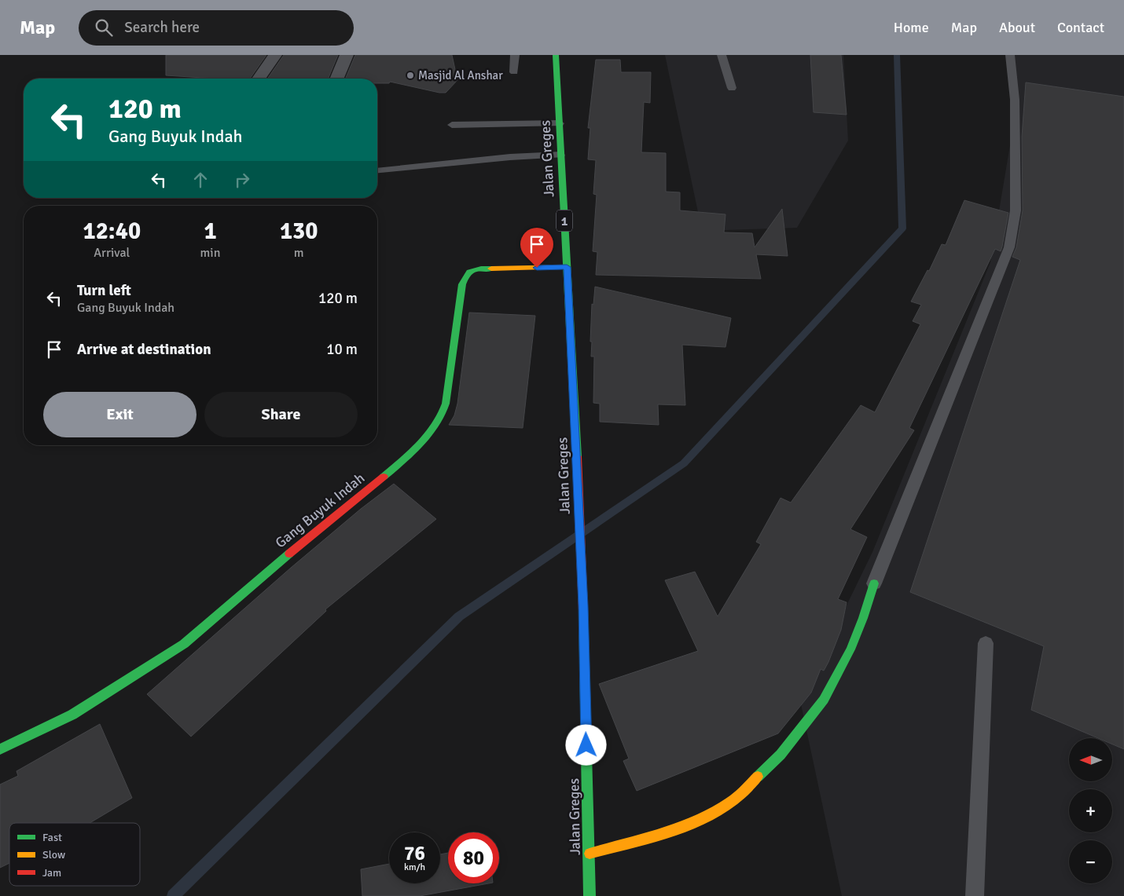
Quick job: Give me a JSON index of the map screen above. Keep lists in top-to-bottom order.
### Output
{
  "streets": {
    "main road": ["Jalan Greges", "1", "Gang Buyuk Indah"]
  },
  "crossings": [
    ["Jalan Greges", "Gang Buyuk Indah"]
  ],
  "places": ["Masjid Al Anshar"],
  "legend": ["Fast", "Slow", "Jam"],
  "north": "left",
  "page": {
    "header": "Map",
    "search": "Search here",
    "nav": [
      "Home",
      "Map",
      "About",
      "Contact"
    ],
    "turn": ["120 m", "Gang Buyuk Indah"],
    "eta": [
      "12:40",
      "Arrival",
      "1",
      "min",
      "130",
      "m"
    ],
    "list": [
      {
        "name": "Turn left",
        "note": "Gang Buyuk Indah",
        "value": "120 m"
      },
      {
        "name": "Arrive at destination",
        "value": "10 m"
      }
    ],
    "buttons": ["Exit", "Share"],
    "map_buttons": ["+", "−"],
    "speed": "76 km/h",
    "limit": "80"
  }
}
